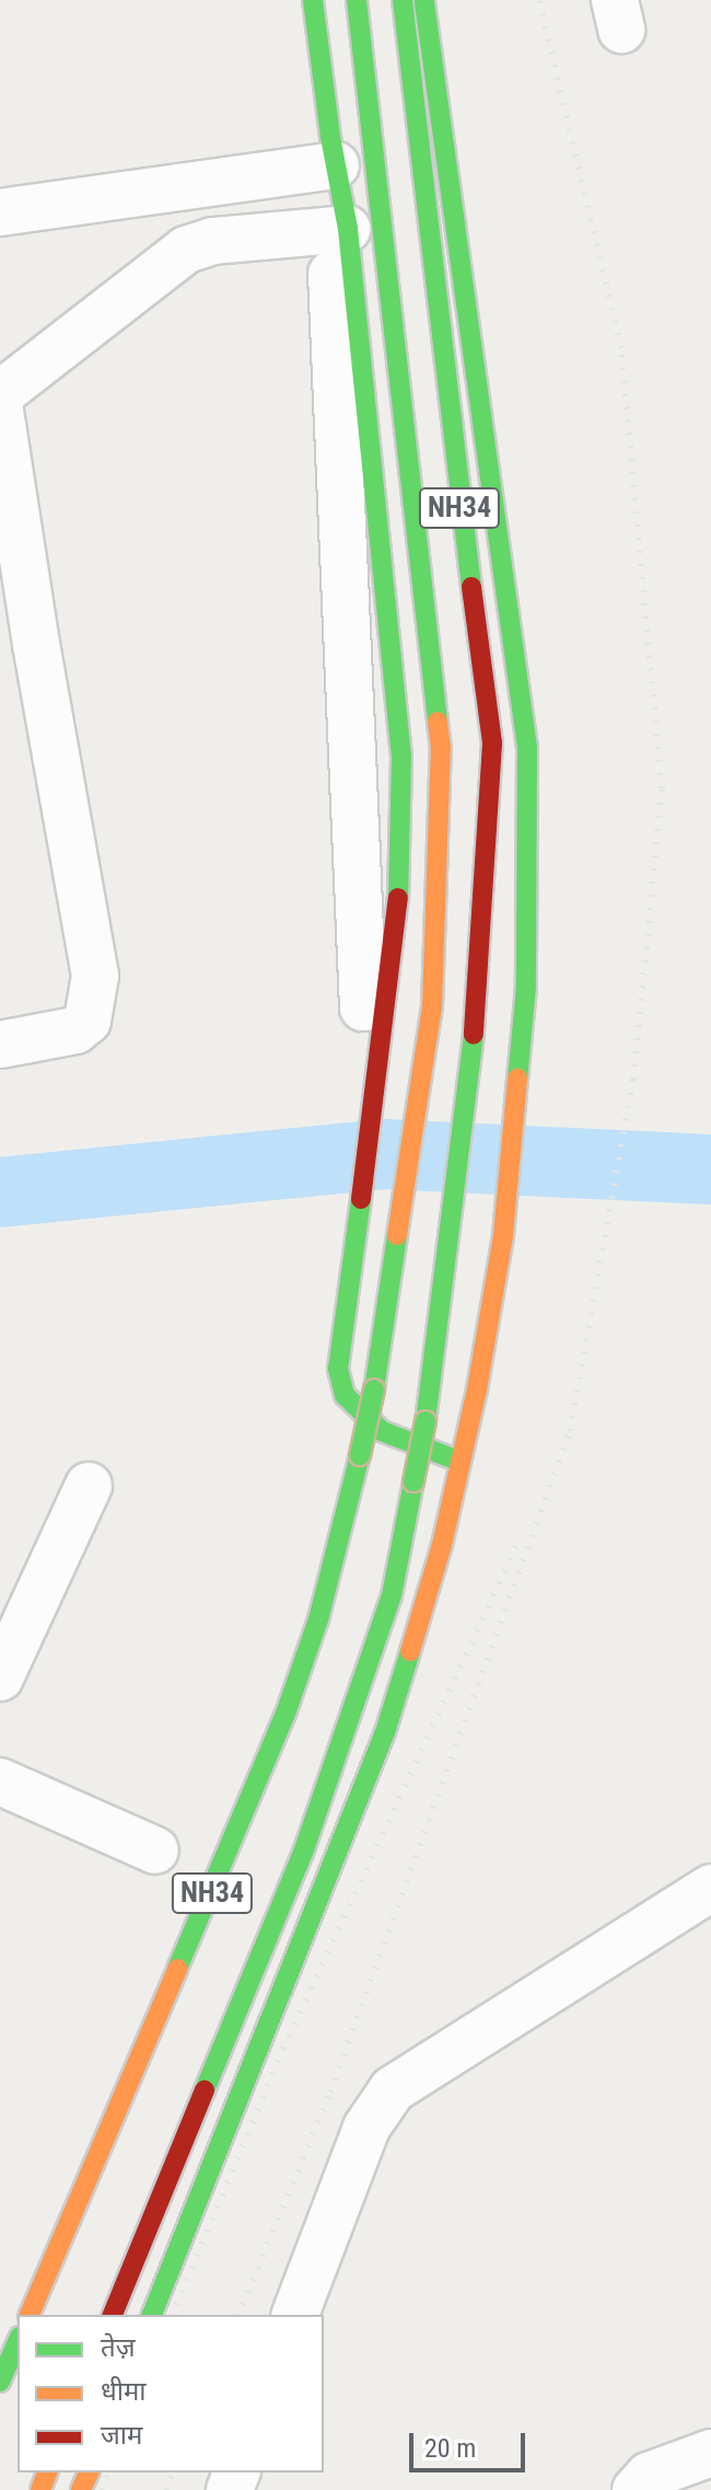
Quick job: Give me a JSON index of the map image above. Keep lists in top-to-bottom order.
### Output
{
  "streets": {
    "main road": ["NH34"]
  },
  "legend": ["तेज़", "धीमा", "जाम"],
  "scale_bar": "20 m"
}
